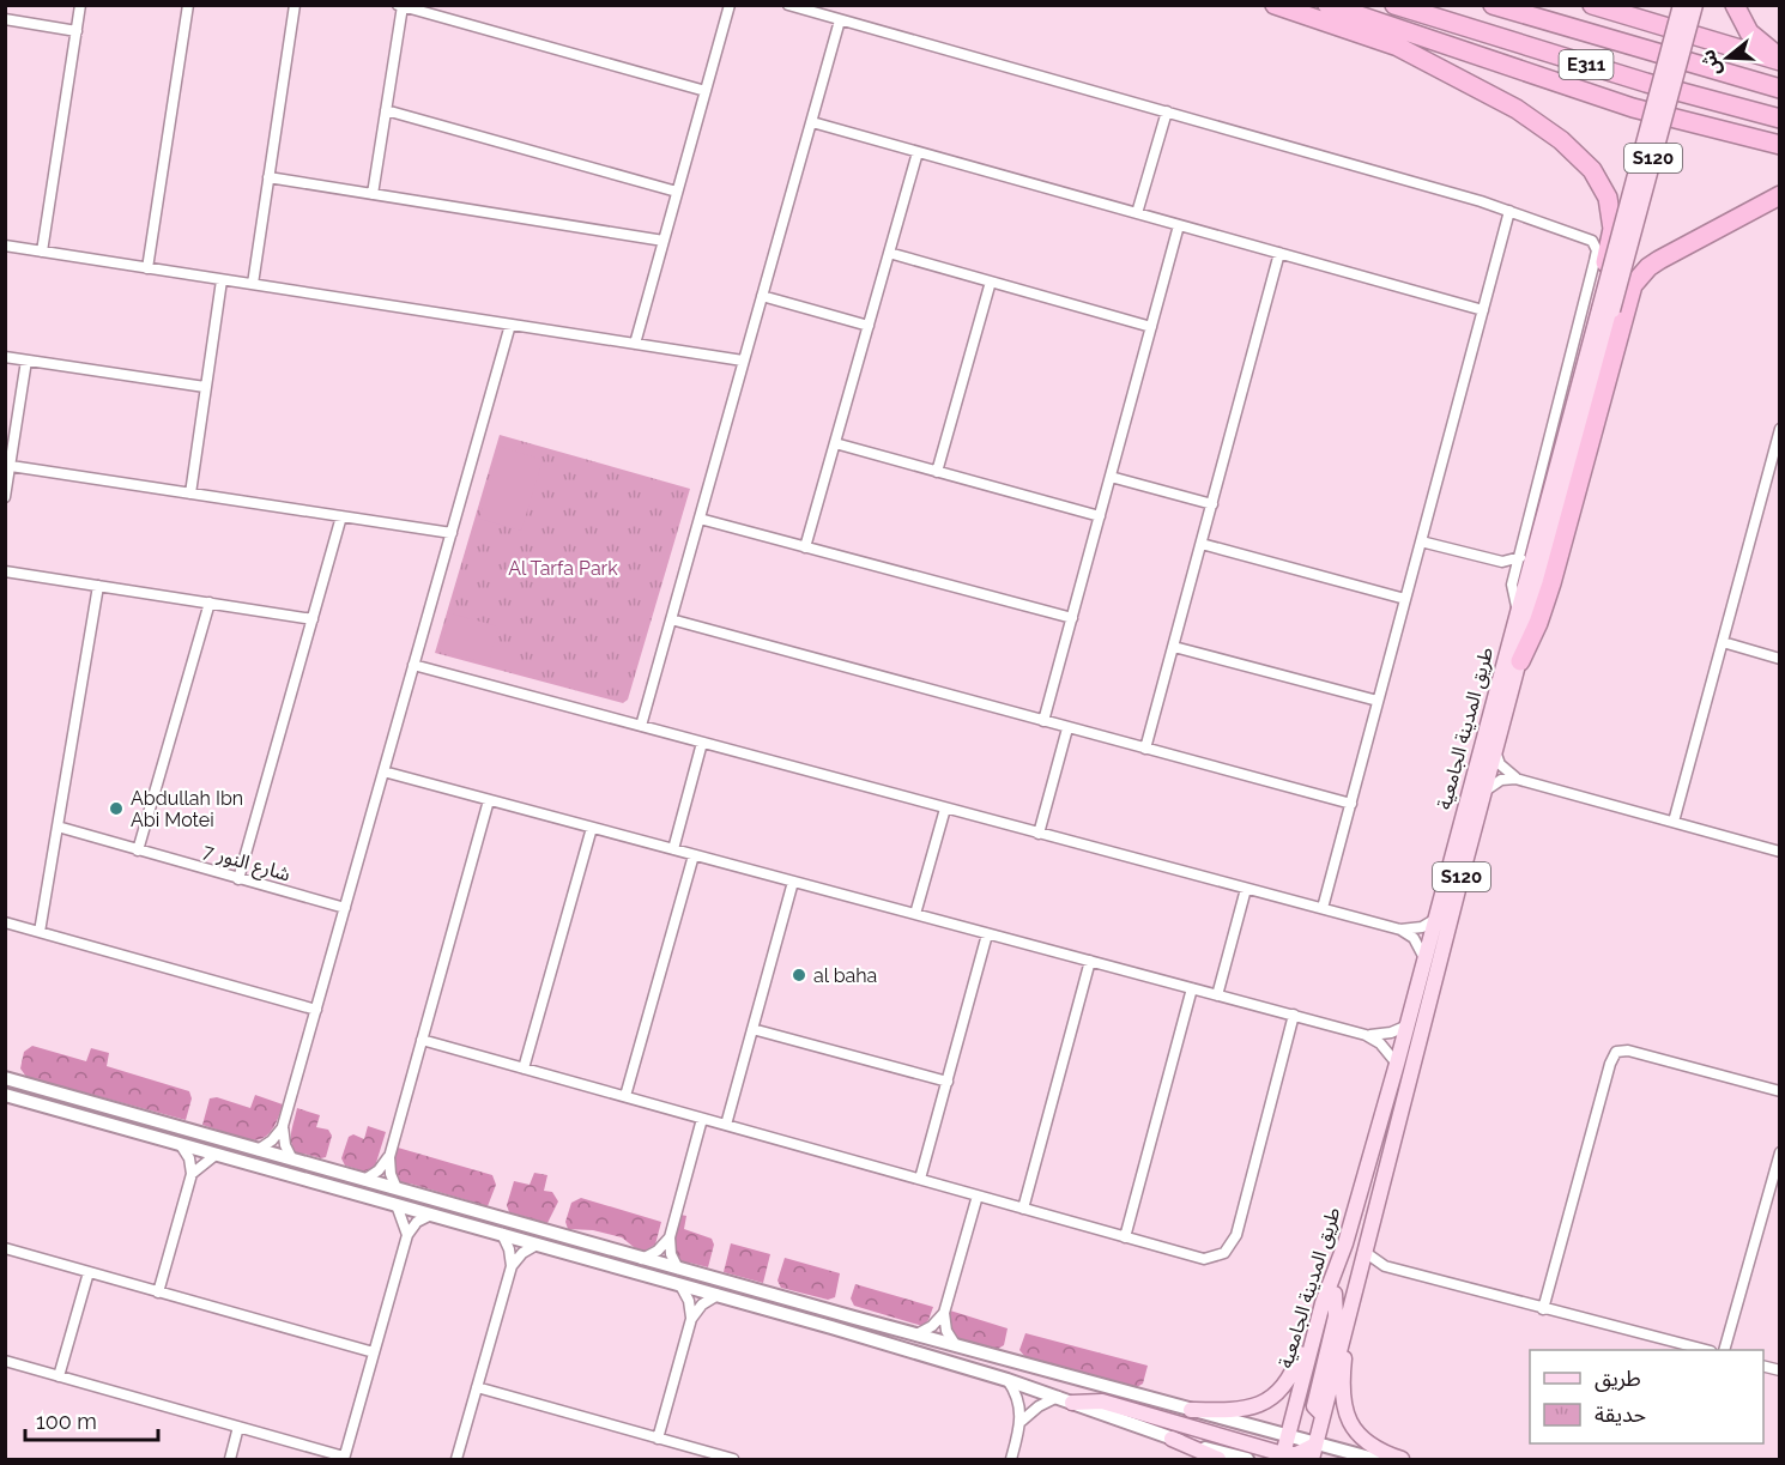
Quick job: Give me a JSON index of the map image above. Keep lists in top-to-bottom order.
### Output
{
  "streets": {
    "highway": ["E311"],
    "main road": ["S120", "طريق المدينة الجامعية"],
    "street": ["شارع النور 7"]
  },
  "parks": ["Al Tarfa Park"],
  "places": ["Abdullah Ibn Abi Motei", "al baha"],
  "legend": ["طريق", "حديقة"],
  "scale_bar": "100 m",
  "north": "left"
}
